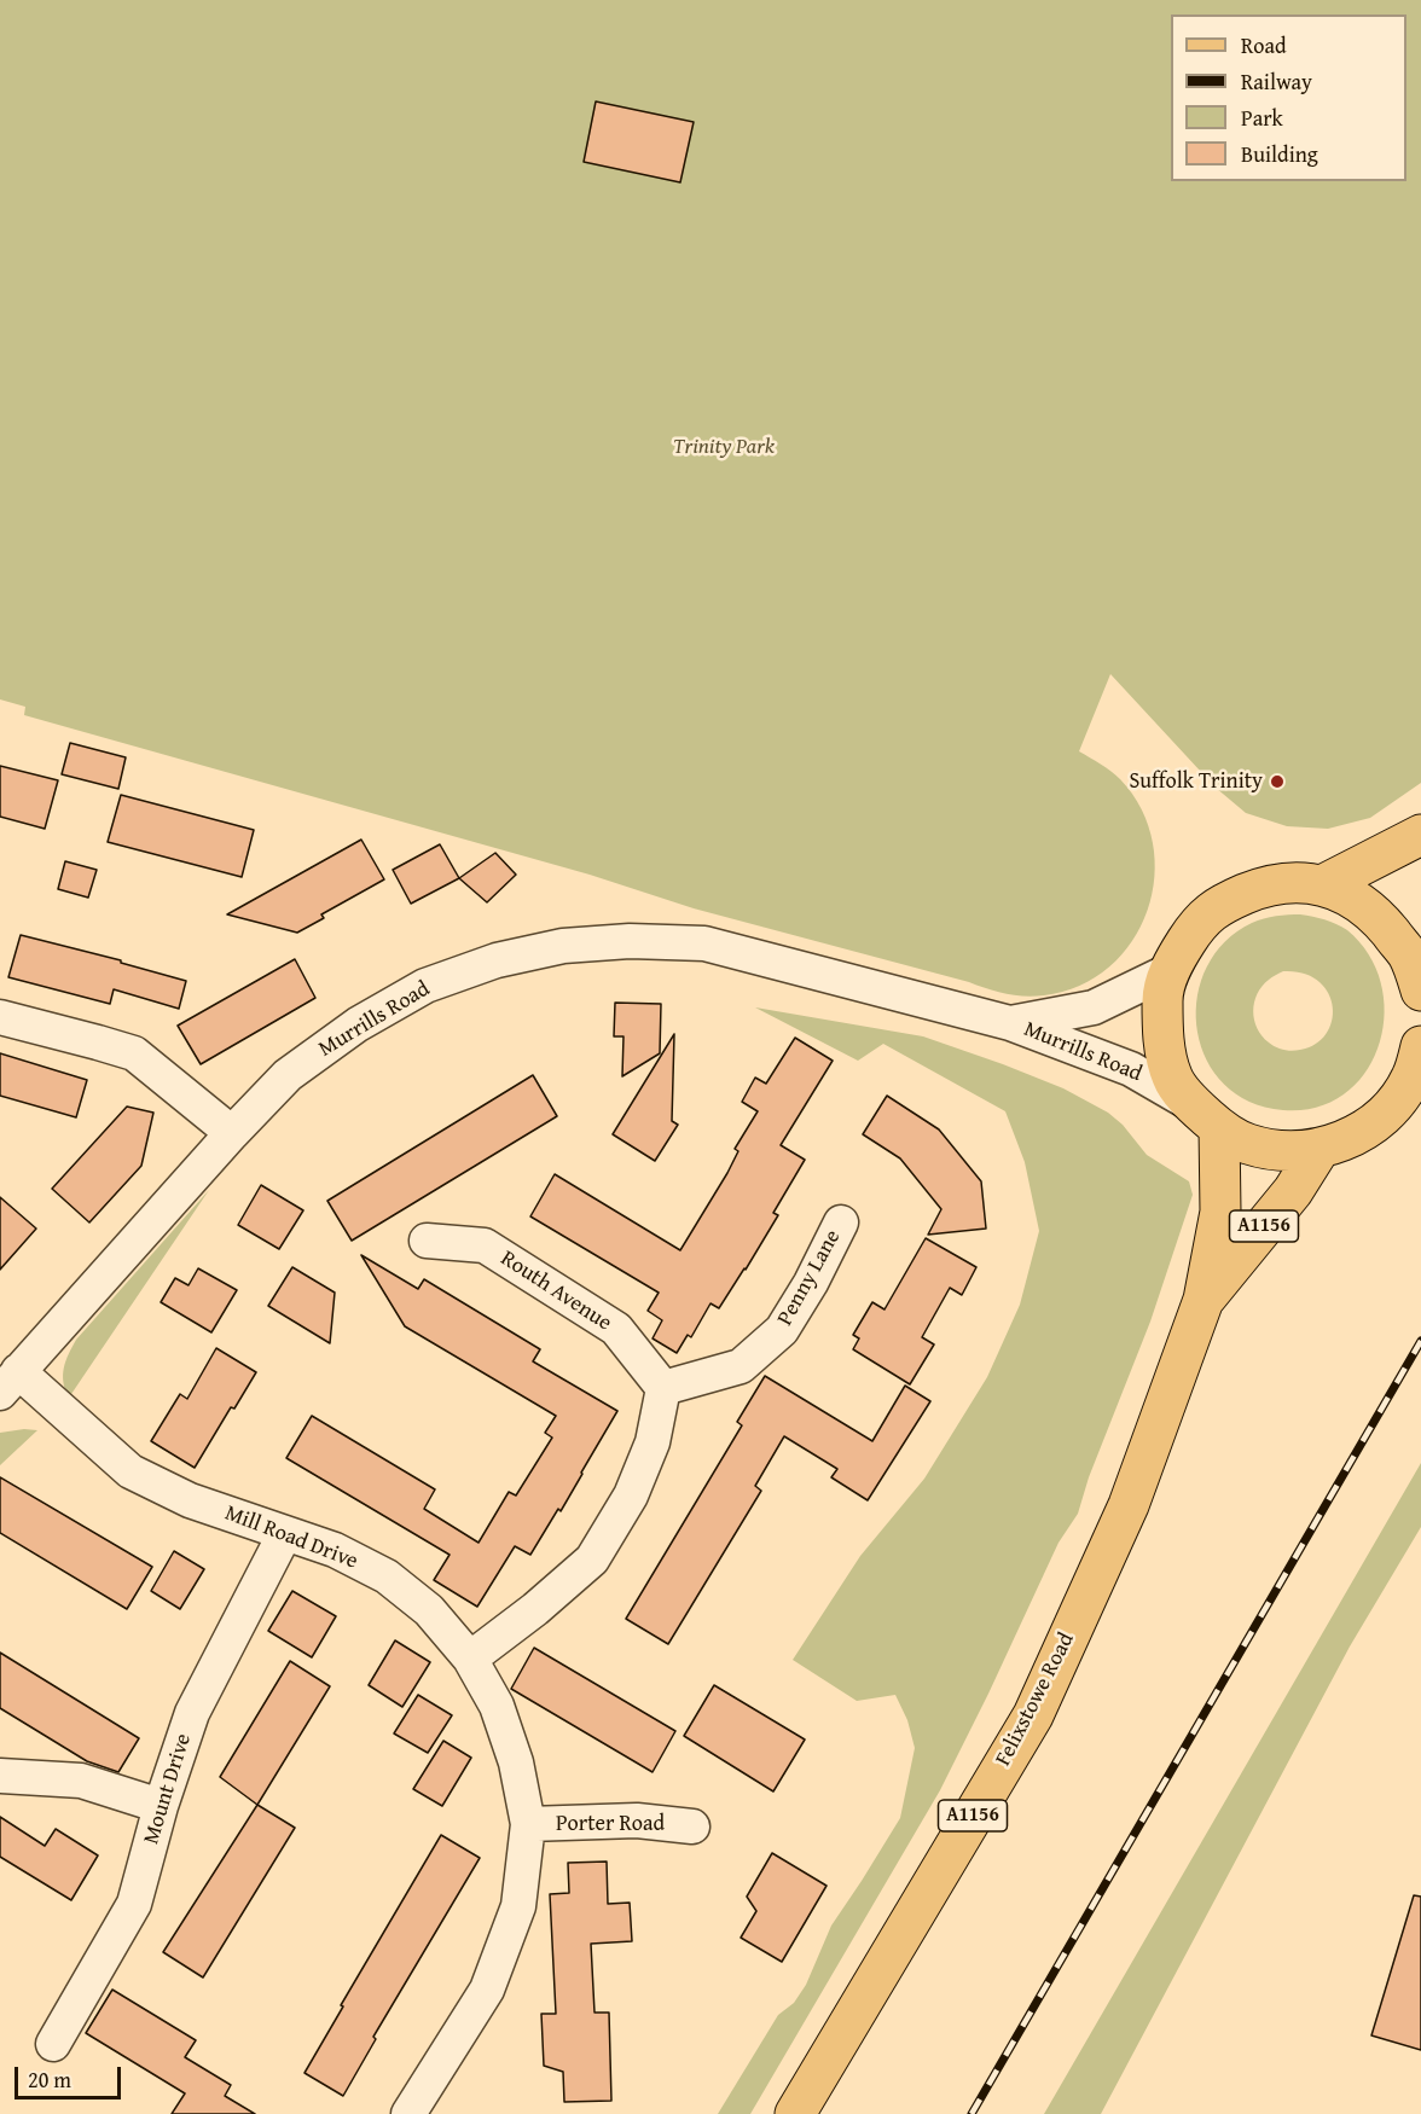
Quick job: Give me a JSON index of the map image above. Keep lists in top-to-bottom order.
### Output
{
  "streets": {
    "main road": ["A1156", "Felixstowe Road"],
    "street": [
      "Murrills Road",
      "Penny Lane",
      "Routh Avenue",
      "Mill Road Drive",
      "Mount Drive",
      "Porter Road"
    ]
  },
  "crossings": [
    ["Murrills Road", "Mill Road Drive"],
    ["Murrills Road", "Felixstowe Road"],
    ["Penny Lane", "Routh Avenue"],
    ["Mill Road Drive", "Mount Drive"],
    ["Mill Road Drive", "Porter Road"]
  ],
  "parks": ["Trinity Park"],
  "places": ["Suffolk Trinity"],
  "legend": [
    "Road",
    "Railway",
    "Park",
    "Building"
  ],
  "scale_bar": "20 m"
}
